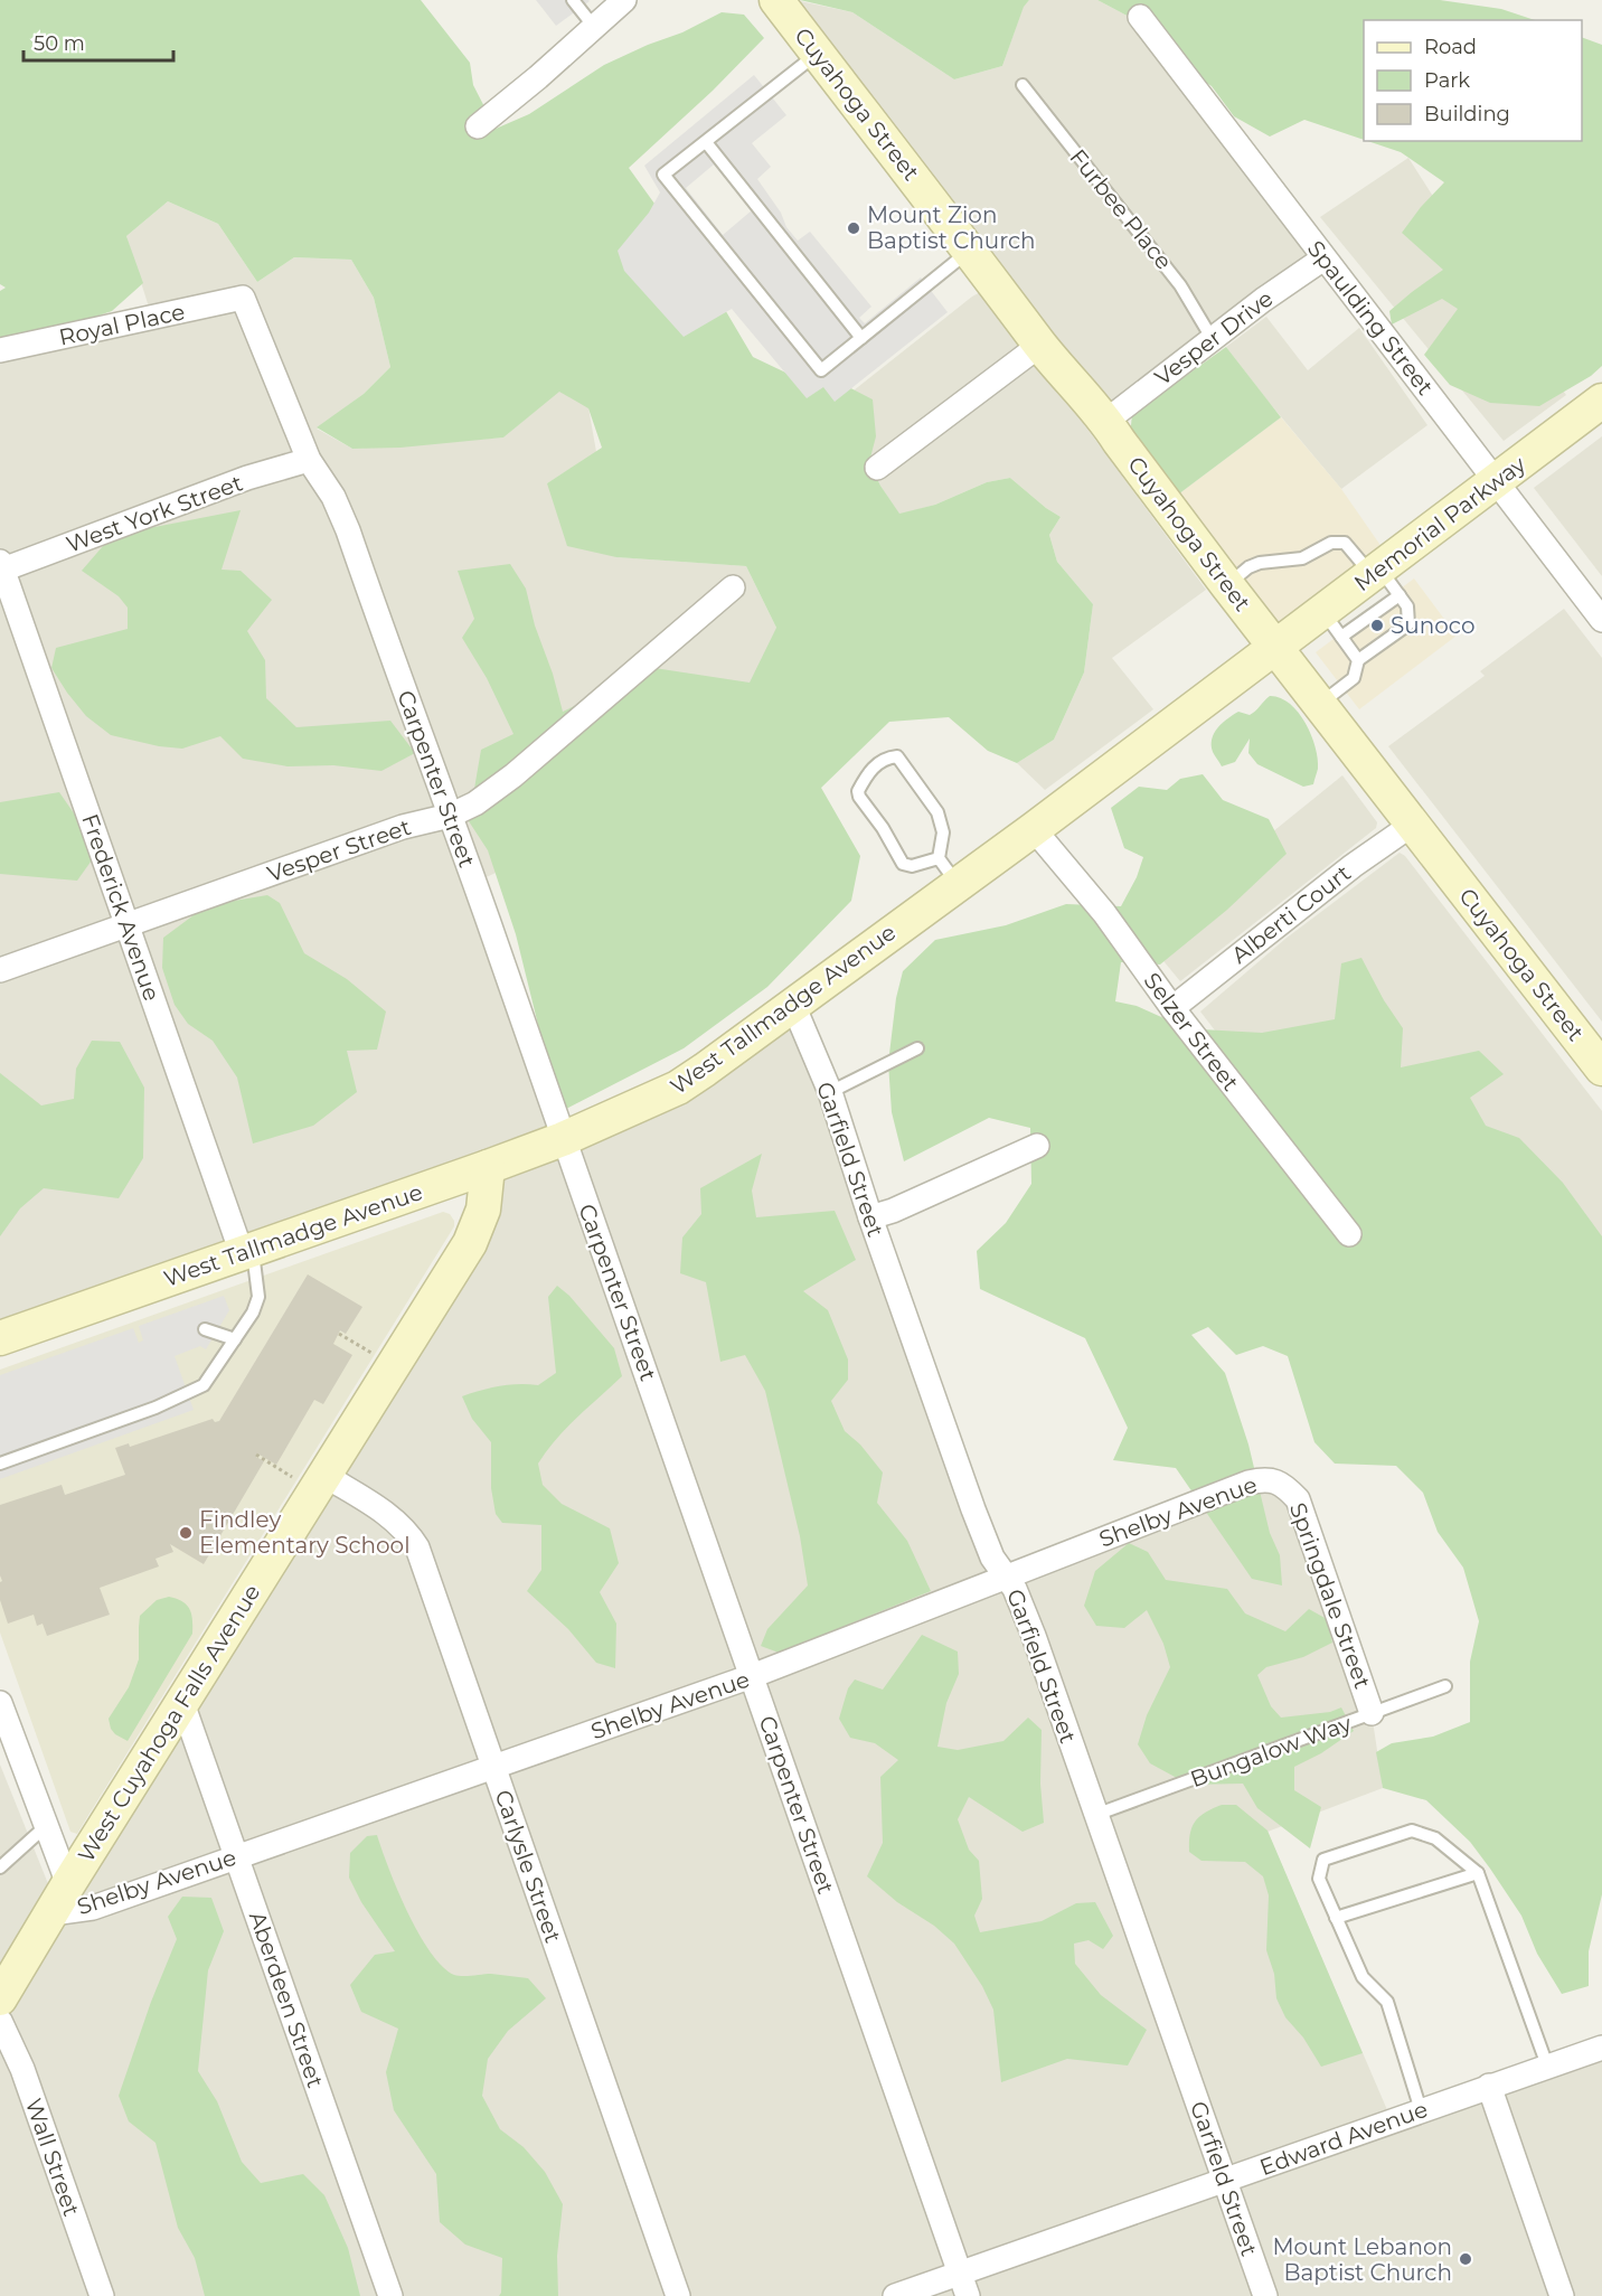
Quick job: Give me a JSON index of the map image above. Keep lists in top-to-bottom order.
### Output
{
  "streets": {
    "street": [
      "Cuyahoga Street",
      "Spaulding Street",
      "Royal Place",
      "Vesper Drive",
      "West York Street",
      "Memorial Parkway",
      "Carpenter Street",
      "Vesper Street",
      "Frederick Avenue",
      "Alberti Court",
      "West Tallmadge Avenue",
      "Selzer Street",
      "Garfield Street",
      "Shelby Avenue",
      "Springdale Street",
      "West Cuyahoga Falls Avenue",
      "Carlysle Street",
      "Aberdeen Street",
      "Edward Avenue",
      "Wall Street"
    ],
    "lane": ["Furbee Place", "Bungalow Way"]
  },
  "crossings": [
    ["Cuyahoga Street", "Vesper Drive"],
    ["Cuyahoga Street", "Memorial Parkway"],
    ["Cuyahoga Street", "Alberti Court"],
    ["Cuyahoga Street", "West Tallmadge Avenue"],
    ["Furbee Place", "Vesper Drive"],
    ["Spaulding Street", "Vesper Drive"],
    ["Spaulding Street", "Memorial Parkway"],
    ["Royal Place", "Carpenter Street"],
    ["West York Street", "Carpenter Street"],
    ["West York Street", "Frederick Avenue"],
    ["Memorial Parkway", "West Tallmadge Avenue"],
    ["Carpenter Street", "Vesper Street"],
    ["Carpenter Street", "West Tallmadge Avenue"],
    ["Carpenter Street", "Shelby Avenue"],
    ["Carpenter Street", "Edward Avenue"],
    ["Vesper Street", "Frederick Avenue"],
    ["Frederick Avenue", "West Tallmadge Avenue"],
    ["Alberti Court", "Selzer Street"],
    ["West Tallmadge Avenue", "Selzer Street"],
    ["West Tallmadge Avenue", "Garfield Street"],
    ["West Tallmadge Avenue", "West Cuyahoga Falls Avenue"],
    ["Garfield Street", "Shelby Avenue"],
    ["Garfield Street", "Bungalow Way"],
    ["Garfield Street", "Edward Avenue"],
    ["Shelby Avenue", "Springdale Street"],
    ["Shelby Avenue", "West Cuyahoga Falls Avenue"],
    ["Shelby Avenue", "Carlysle Street"],
    ["Shelby Avenue", "Aberdeen Street"],
    ["Springdale Street", "Bungalow Way"],
    ["West Cuyahoga Falls Avenue", "Carlysle Street"],
    ["West Cuyahoga Falls Avenue", "Aberdeen Street"]
  ],
  "places": [
    "Mount Zion Baptist Church",
    "Sunoco",
    "Findley Elementary School",
    "Mount Lebanon Baptist Church"
  ],
  "legend": ["Road", "Park", "Building"],
  "scale_bar": "50 m"
}
